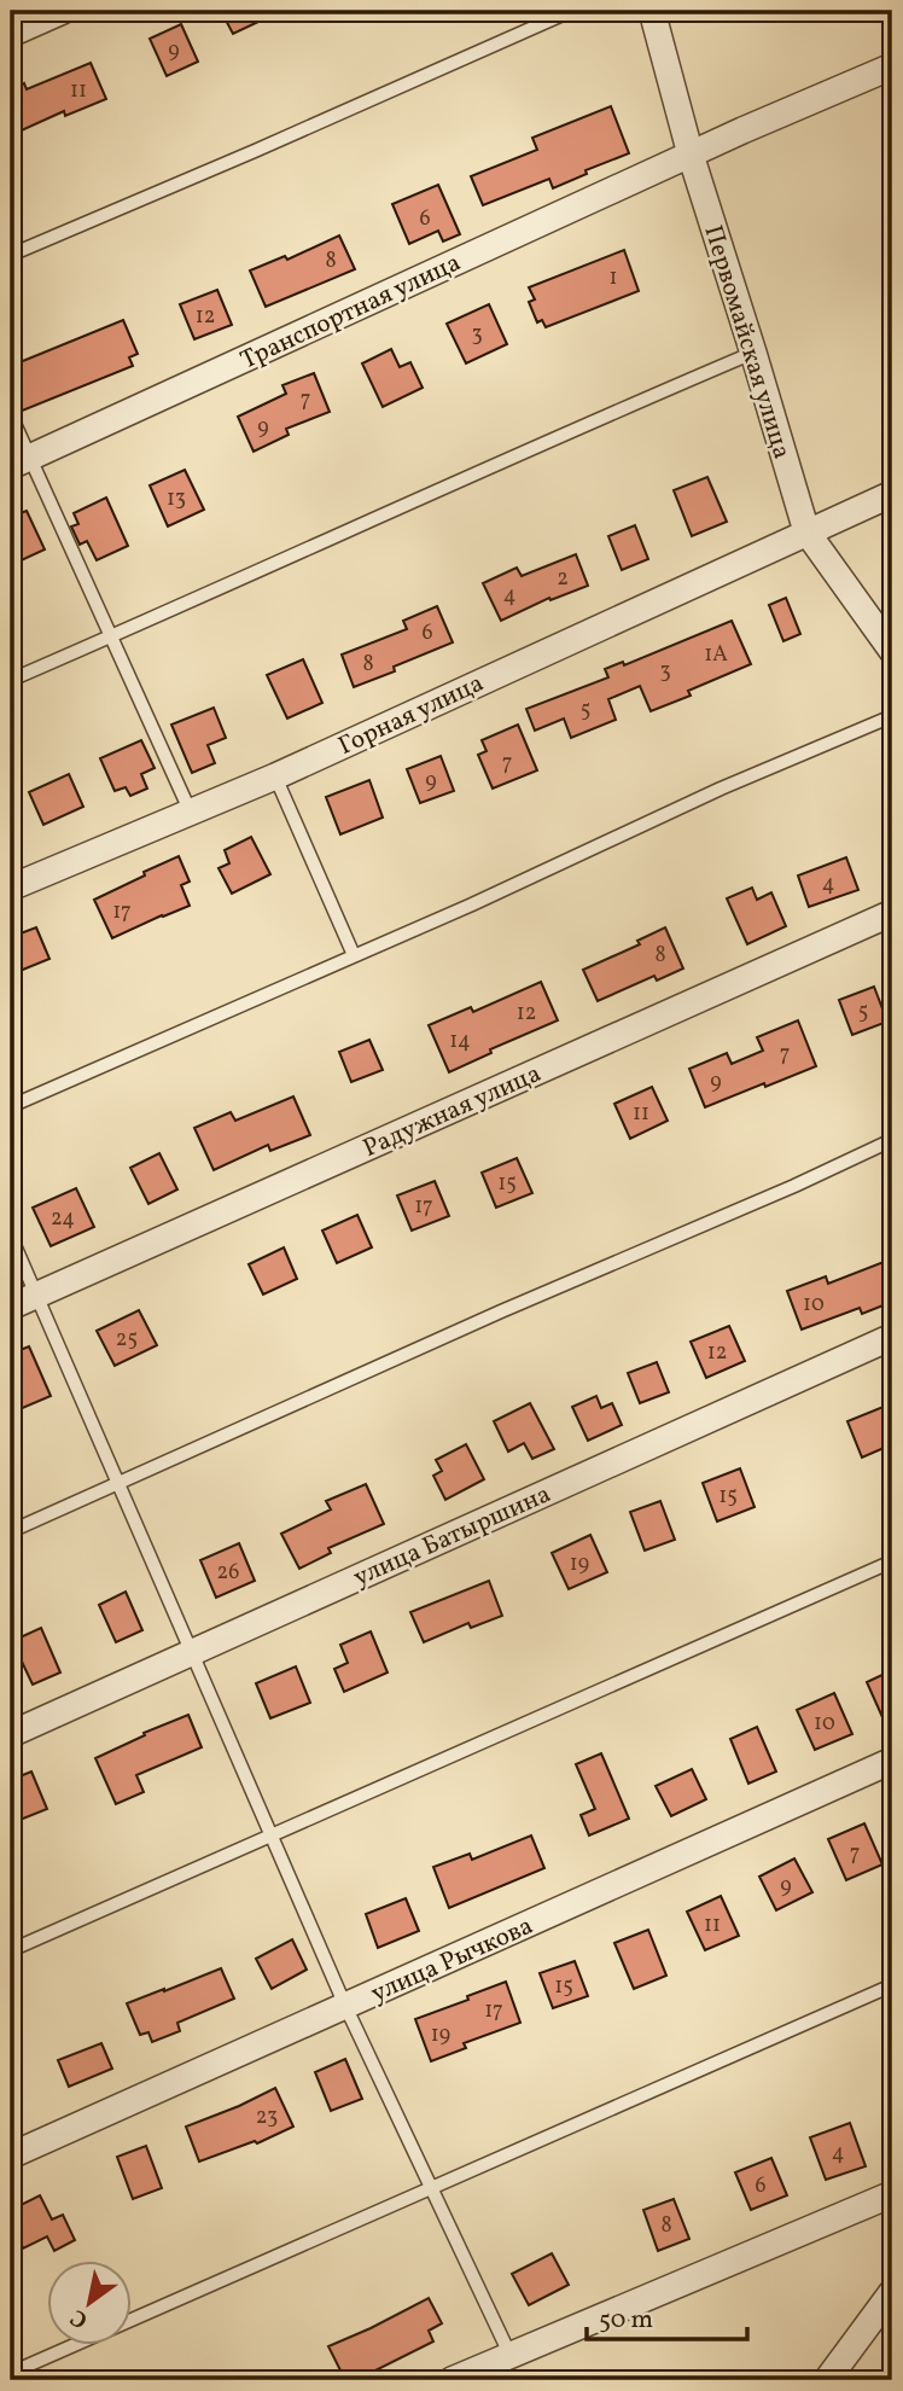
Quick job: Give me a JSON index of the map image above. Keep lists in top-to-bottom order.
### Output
{
  "streets": {
    "street": [
      "Транспортная улица",
      "Первомайская улица",
      "Горная улица",
      "Радужная улица",
      "улица Батыршина",
      "улица Рычкова"
    ]
  },
  "crossings": [
    ["Транспортная улица", "Первомайская улица"],
    ["Первомайская улица", "Горная улица"]
  ],
  "house_numbers": [
    "9",
    "11",
    "6",
    "8",
    "1",
    "12",
    "3",
    "7",
    "9",
    "13",
    "2",
    "4",
    "6",
    "1А",
    "8",
    "3",
    "5",
    "7",
    "9",
    "4",
    "17",
    "8",
    "5",
    "12",
    "14",
    "7",
    "9",
    "11",
    "15",
    "17",
    "24",
    "10",
    "25",
    "12",
    "15",
    "19",
    "26",
    "10",
    "7",
    "9",
    "11",
    "15",
    "17",
    "19",
    "23",
    "4",
    "6",
    "8"
  ],
  "scale_bar": "50 m",
  "north": "bottom left"
}
